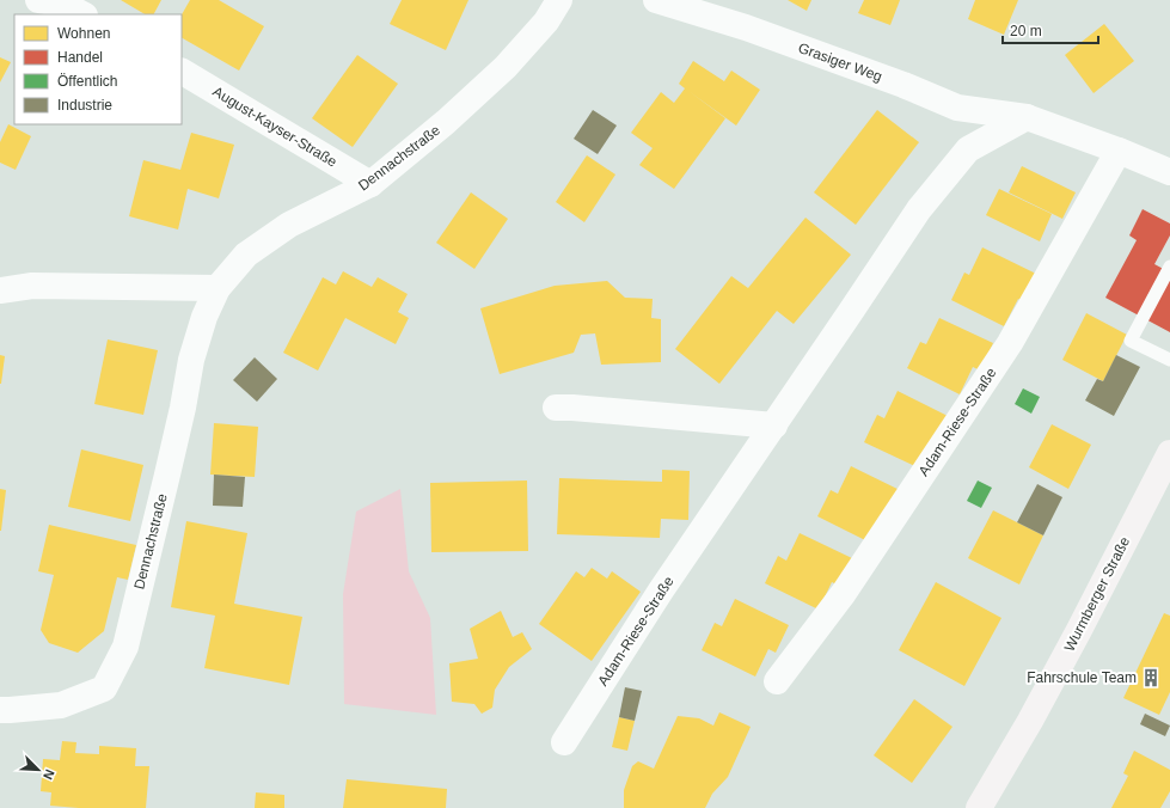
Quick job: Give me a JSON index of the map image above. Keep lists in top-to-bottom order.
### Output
{
  "streets": {
    "main road": ["Wurmberger Straße"],
    "street": [
      "Grasiger Weg",
      "August-Kayser-Straße",
      "Dennachstraße",
      "Adam-Riese-Straße"
    ]
  },
  "crossings": [
    ["Grasiger Weg", "Adam-Riese-Straße"],
    ["August-Kayser-Straße", "Dennachstraße"]
  ],
  "places": {
    "building": ["Fahrschule Team"]
  },
  "legend": [
    "Wohnen",
    "Handel",
    "Öffentlich",
    "Industrie"
  ],
  "scale_bar": "20 m",
  "north": "bottom right"
}
